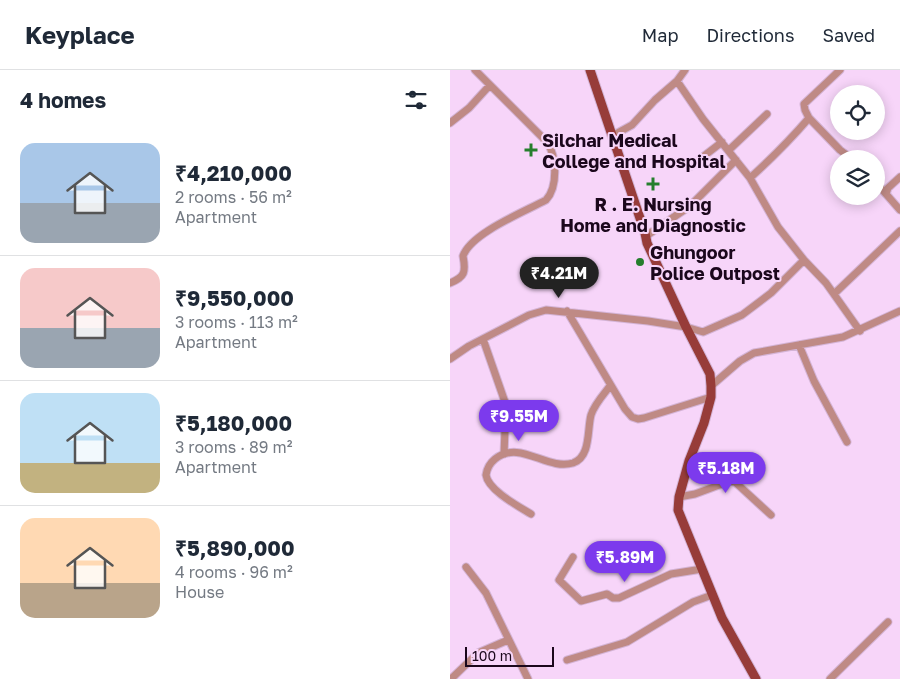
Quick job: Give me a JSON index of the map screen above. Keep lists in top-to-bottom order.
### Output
{
  "places": {
    "health": ["Silchar Medical College and Hospital", "R . E. Nursing Home and Diagnostic"],
    "other": ["Ghungoor Police Outpost"]
  },
  "scale_bar": "100 m",
  "page": {
    "header": "Keyplace",
    "nav": ["Map", "Directions", "Saved"],
    "heading": "4 homes",
    "list": [
      {
        "name": "₹4,210,000",
        "note": "2 rooms · 56 m² · Apartment"
      },
      {
        "name": "₹9,550,000",
        "note": "3 rooms · 113 m² · Apartment"
      },
      {
        "name": "₹5,180,000",
        "note": "3 rooms · 89 m² · Apartment"
      },
      {
        "name": "₹5,890,000",
        "note": "4 rooms · 96 m² · House"
      }
    ],
    "price": [
      "₹4.21M",
      "₹9.55M",
      "₹5.18M",
      "₹5.89M"
    ],
    "scale": "100 m"
  }
}
